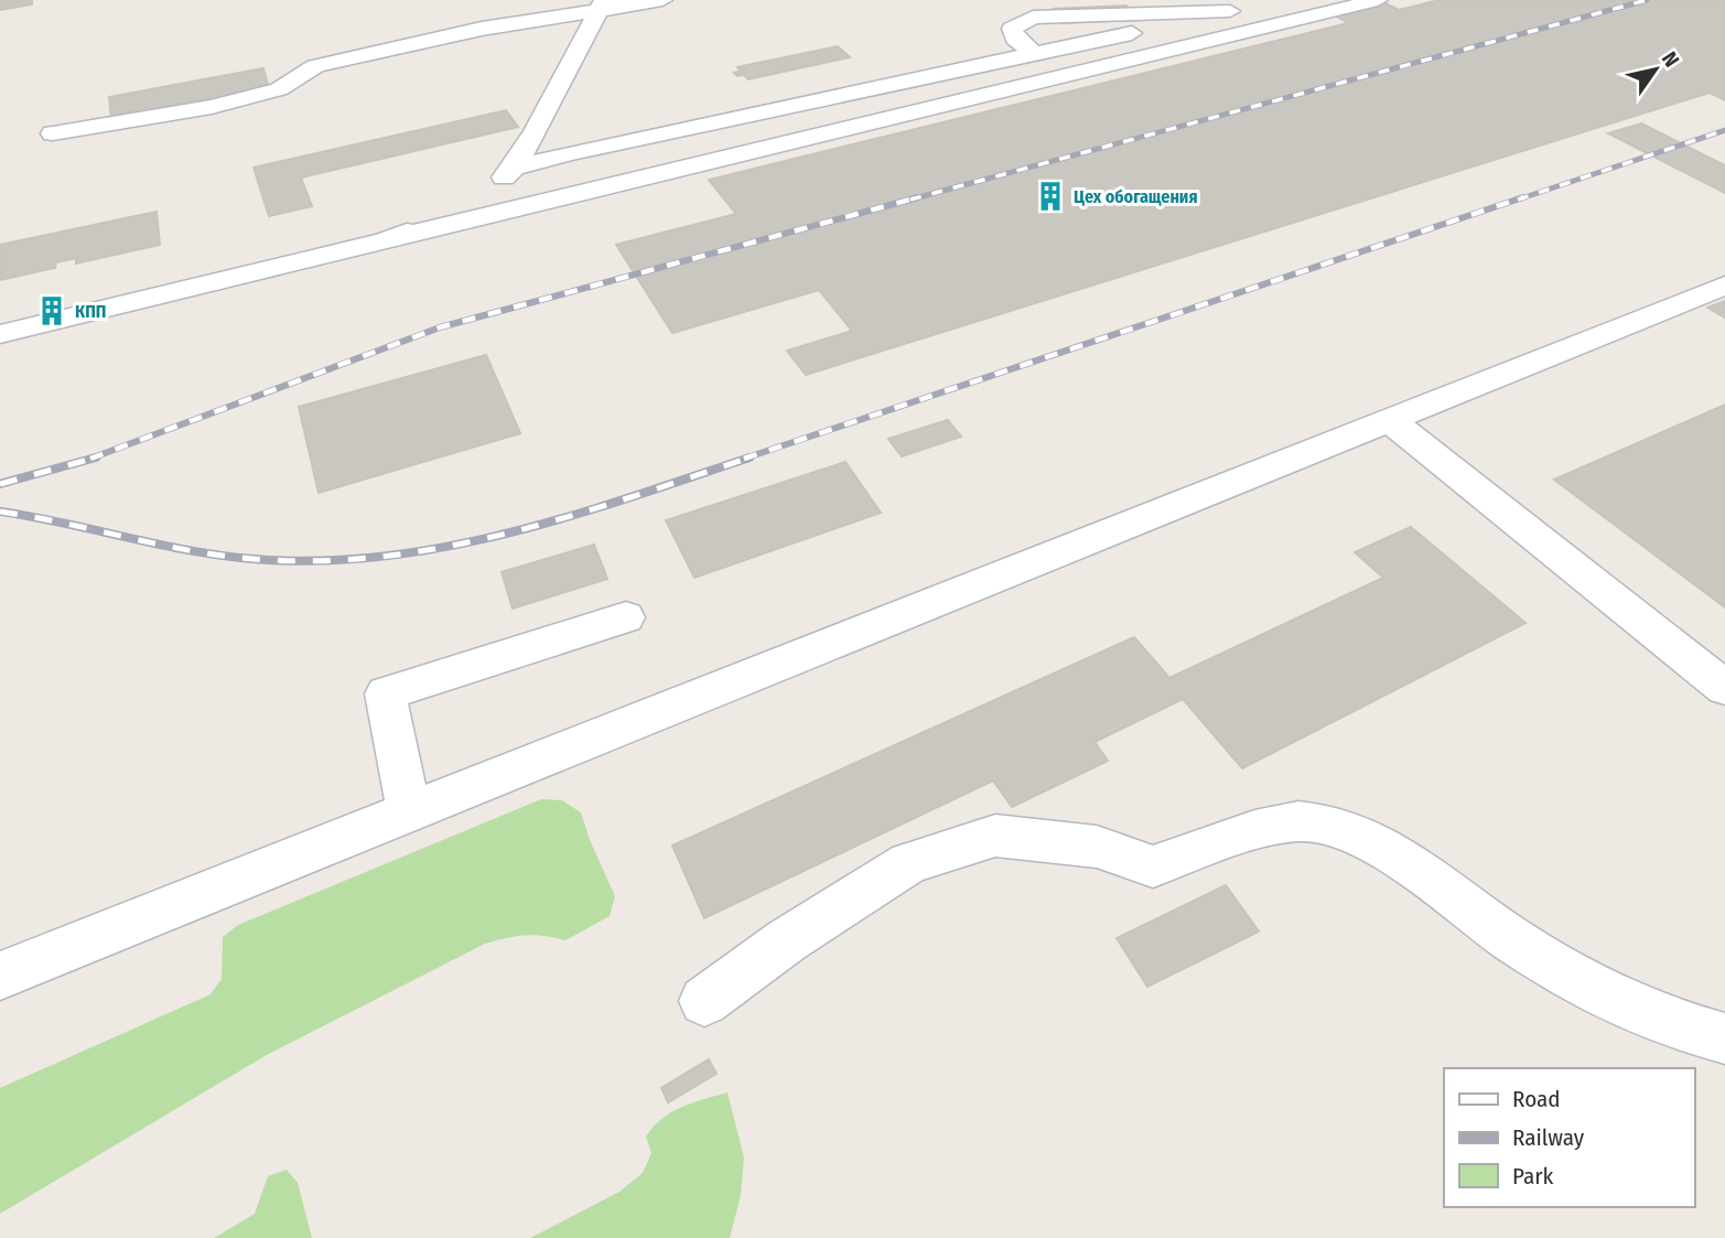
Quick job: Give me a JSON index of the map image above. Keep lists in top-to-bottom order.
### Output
{
  "places": {
    "building": ["Цех обогащения", "КПП"]
  },
  "legend": ["Road", "Railway", "Park"],
  "north": "top right"
}
